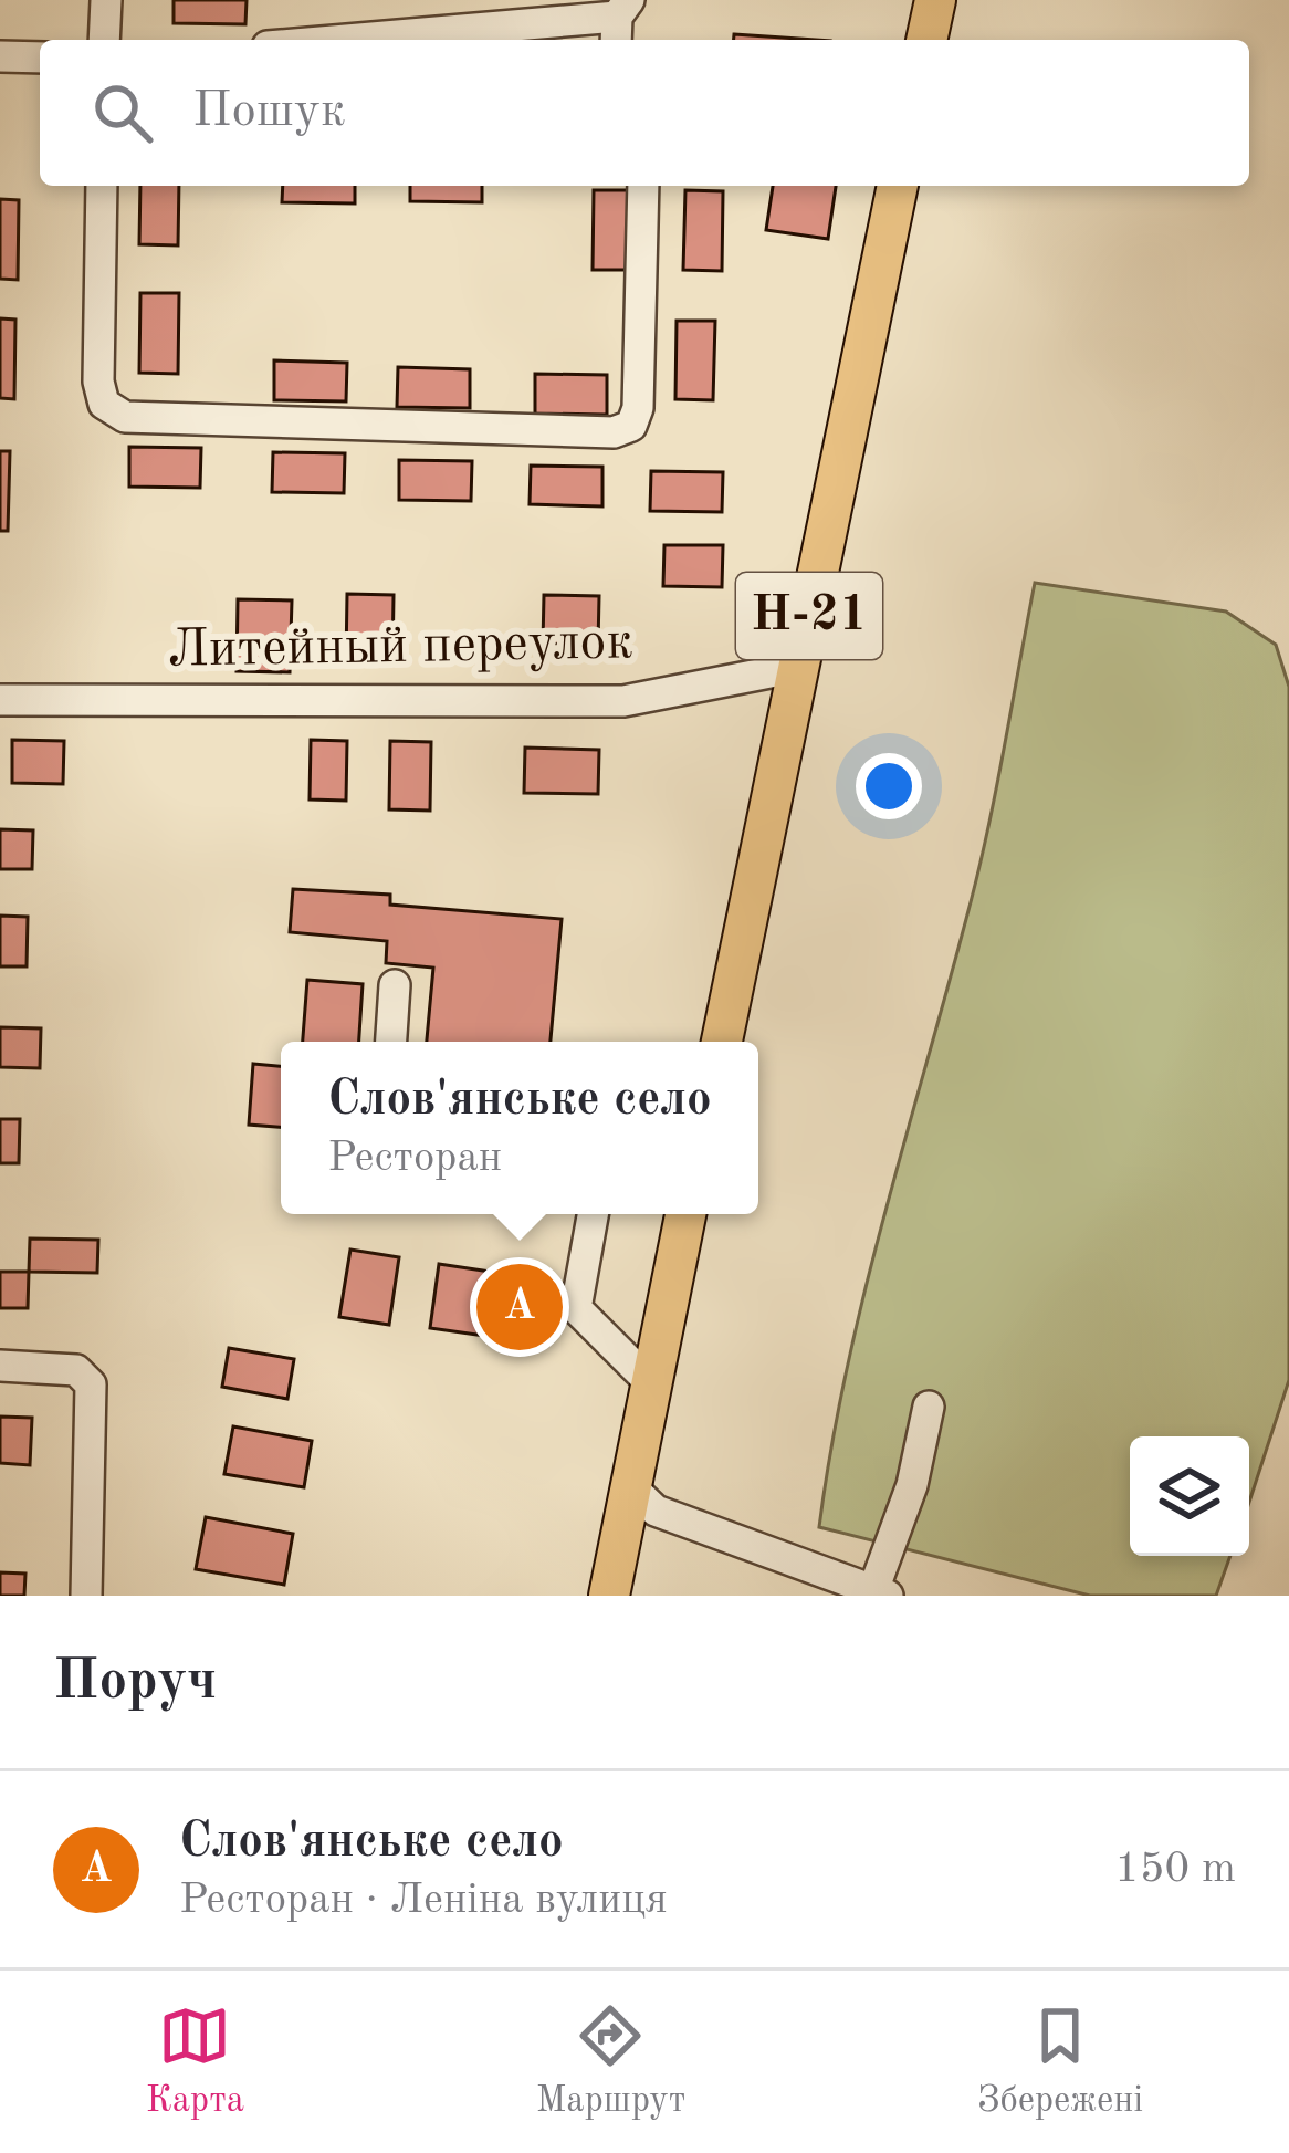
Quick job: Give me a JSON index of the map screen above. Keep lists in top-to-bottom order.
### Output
{
  "streets": {
    "main road": ["Н-21"],
    "street": ["Литейный переулок"]
  },
  "crossings": [
    ["Н-21", "Литейный переулок"]
  ],
  "page": {
    "search": "Пошук",
    "popup": ["Слов'янське село", "Ресторан"],
    "pins": "A",
    "heading": "Поруч",
    "list": [
      {
        "mark": "A",
        "name": "Слов'янське село",
        "note": "Ресторан · Леніна вулиця",
        "value": "150 m"
      }
    ],
    "nav": ["Карта", "Маршрут", "Збережені"]
  }
}
